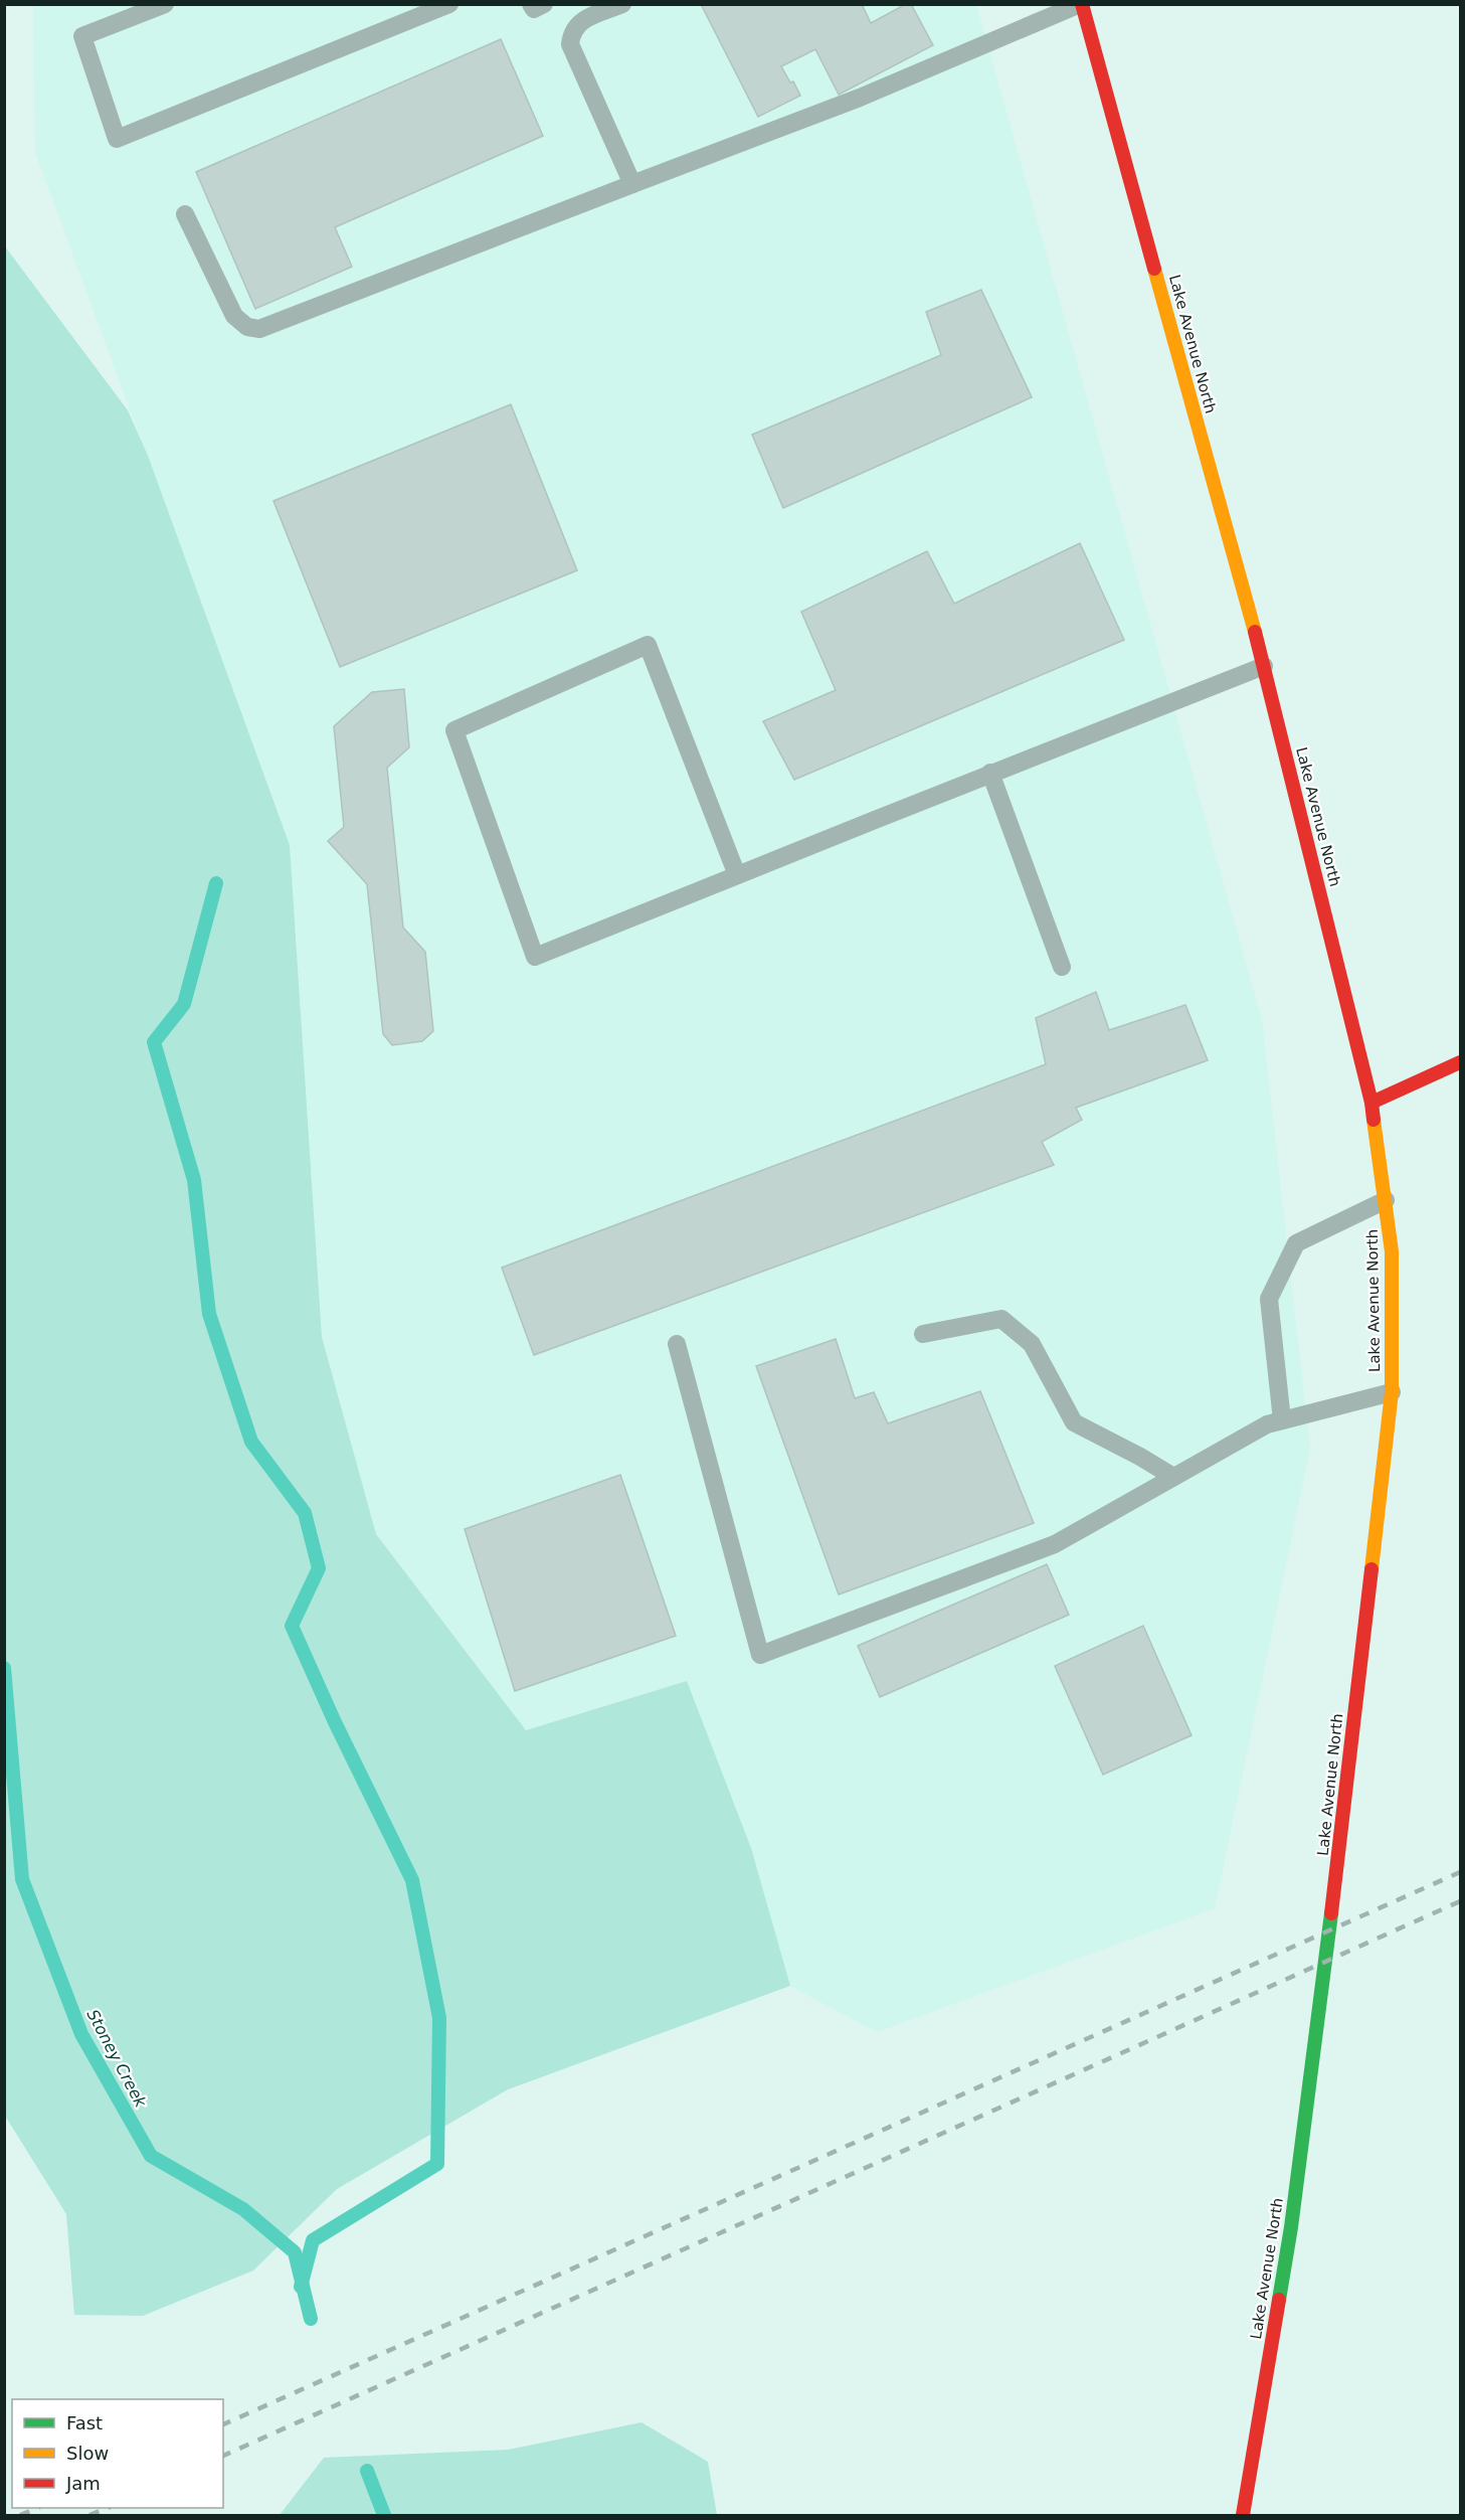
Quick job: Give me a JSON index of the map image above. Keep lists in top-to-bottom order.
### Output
{
  "streets": {
    "street": ["Lake Avenue North"]
  },
  "water": ["Stoney Creek"],
  "legend": ["Fast", "Slow", "Jam"]
}
